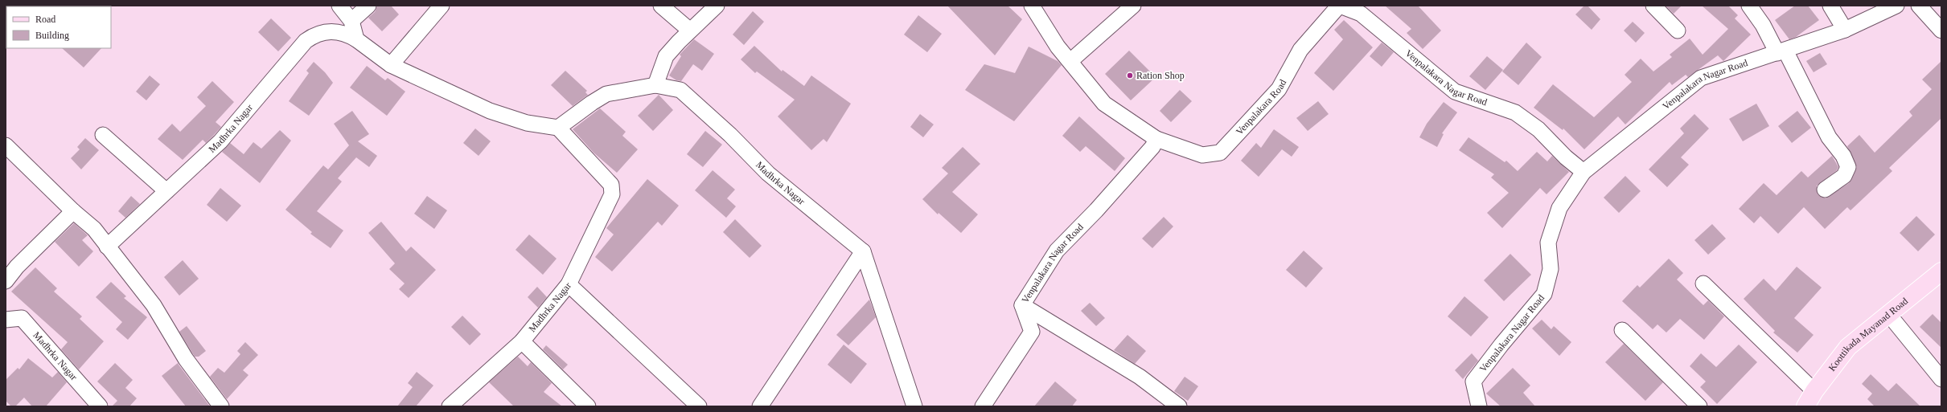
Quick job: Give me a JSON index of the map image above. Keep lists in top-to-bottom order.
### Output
{
  "streets": {
    "main road": ["Koottikada Mayanad Road"],
    "street": ["Venpalakara Nagar Road", "Venpalakara Road", "Madhrka Nagar"]
  },
  "crossings": [
    ["Venpalakara Nagar Road", "Venpalakara Road"]
  ],
  "places": ["Ration Shop"],
  "legend": ["Road", "Building"]
}
